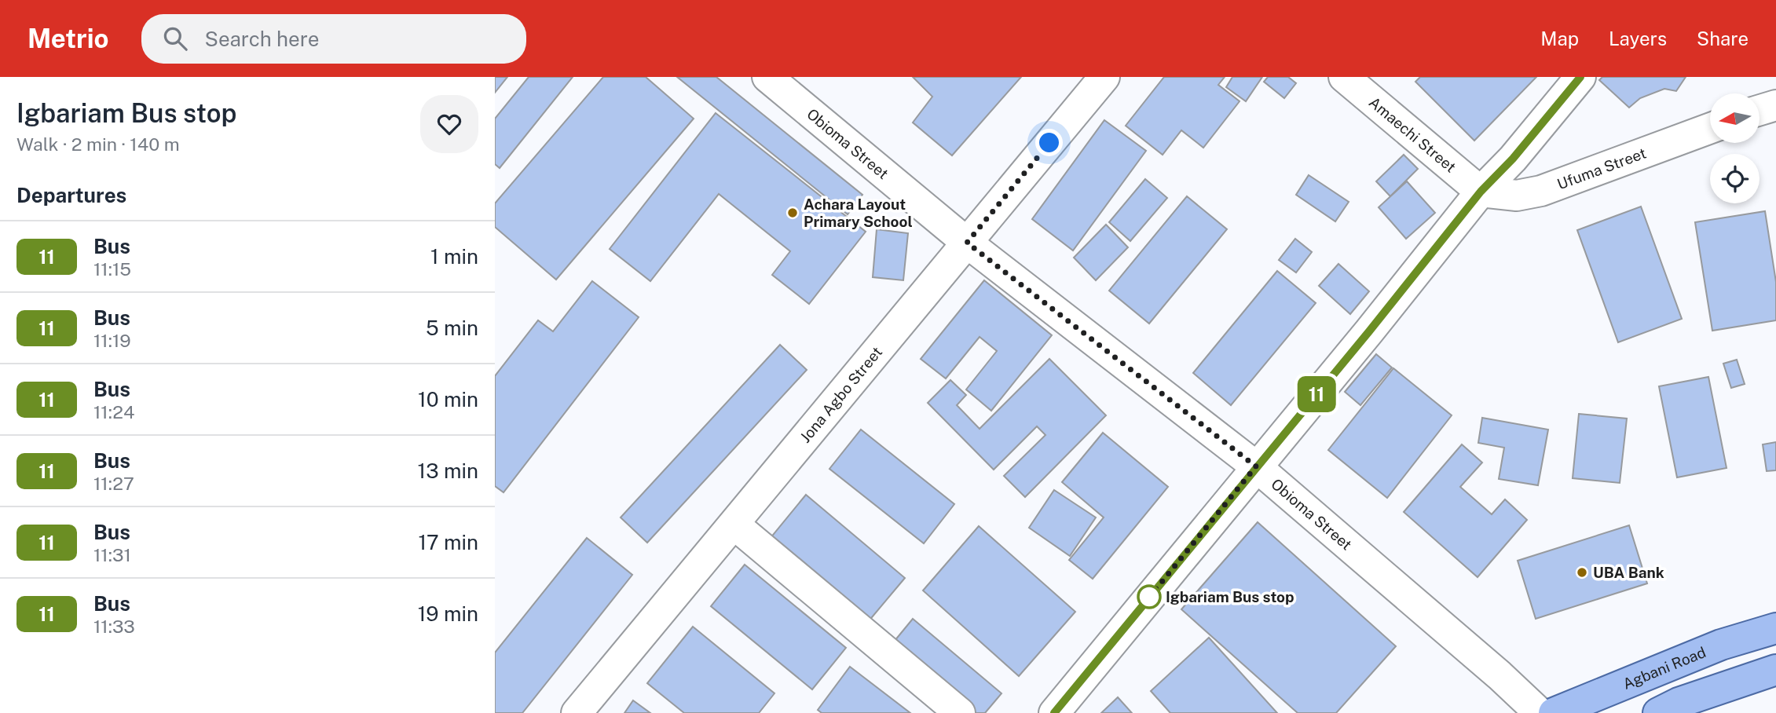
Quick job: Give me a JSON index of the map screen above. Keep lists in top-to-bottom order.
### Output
{
  "streets": {
    "main road": ["Agbani Road"],
    "street": [
      "Amaechi Street",
      "Obioma Street",
      "Ufuma Street",
      "Jona Agbo Street"
    ]
  },
  "crossings": [
    ["Amaechi Street", "Ufuma Street"],
    ["Obioma Street", "Jona Agbo Street"]
  ],
  "places": ["Achara Layout Primary School", "UBA Bank", "Igbariam Bus stop"],
  "lines": ["bus line 11"],
  "north": "left",
  "page": {
    "header": "Metrio",
    "search": "Search here",
    "nav": ["Map", "Layers", "Share"],
    "heading": [
      ["Igbariam Bus stop", "Walk · 2 min · 140 m"],
      "Departures"
    ],
    "on_map": "11",
    "list": [
      {
        "mark": "11",
        "name": "Bus",
        "note": "11:15",
        "value": "1 min"
      },
      {
        "mark": "11",
        "name": "Bus",
        "note": "11:19",
        "value": "5 min"
      },
      {
        "mark": "11",
        "name": "Bus",
        "note": "11:24",
        "value": "10 min"
      },
      {
        "mark": "11",
        "name": "Bus",
        "note": "11:27",
        "value": "13 min"
      },
      {
        "mark": "11",
        "name": "Bus",
        "note": "11:31",
        "value": "17 min"
      },
      {
        "mark": "11",
        "name": "Bus",
        "note": "11:33",
        "value": "19 min"
      }
    ]
  }
}
